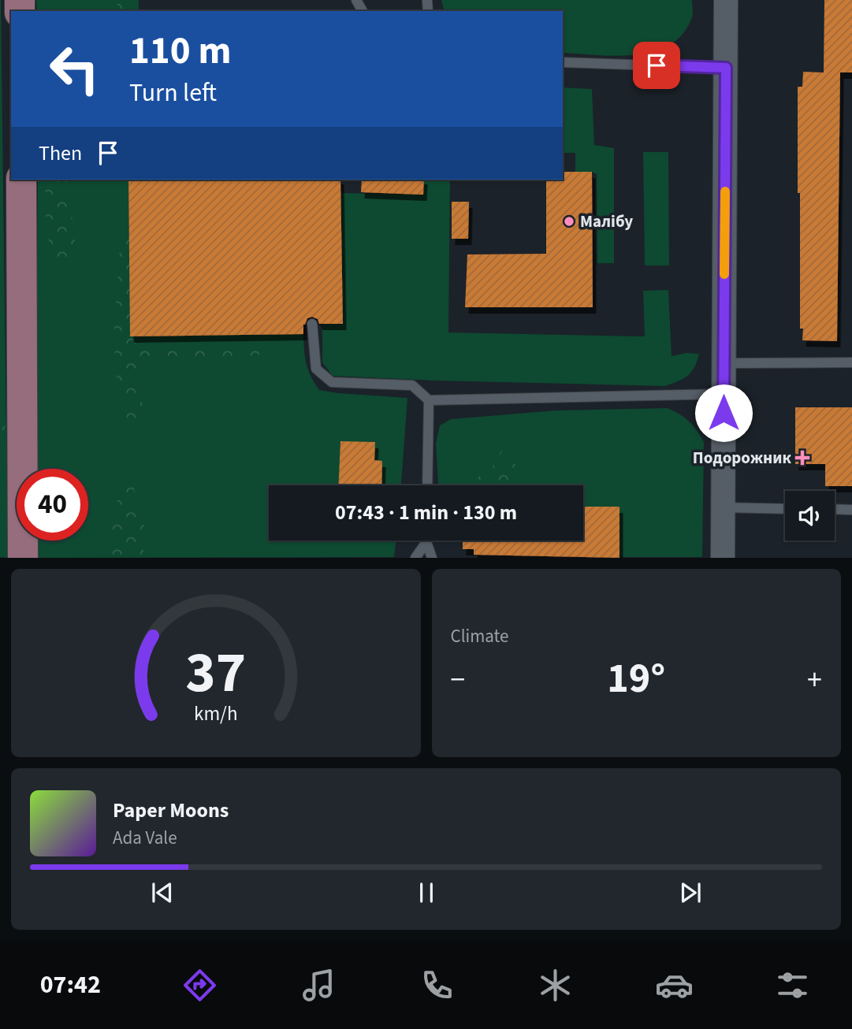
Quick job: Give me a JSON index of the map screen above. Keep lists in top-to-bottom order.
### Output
{
  "places": {
    "other": ["Малібу"],
    "health": ["Подорожник"]
  },
  "page": {
    "turn": ["110 m", "Turn left"],
    "then": "Then",
    "limit": "40",
    "trip": "07:43 · 1 min · 130 m",
    "tile": "Climate",
    "heat": ["−", "19°", "+"],
    "song": ["Paper Moons", "Ada Vale"],
    "tabs": "07:42",
    "gauge": ["37", "km/h"]
  }
}
